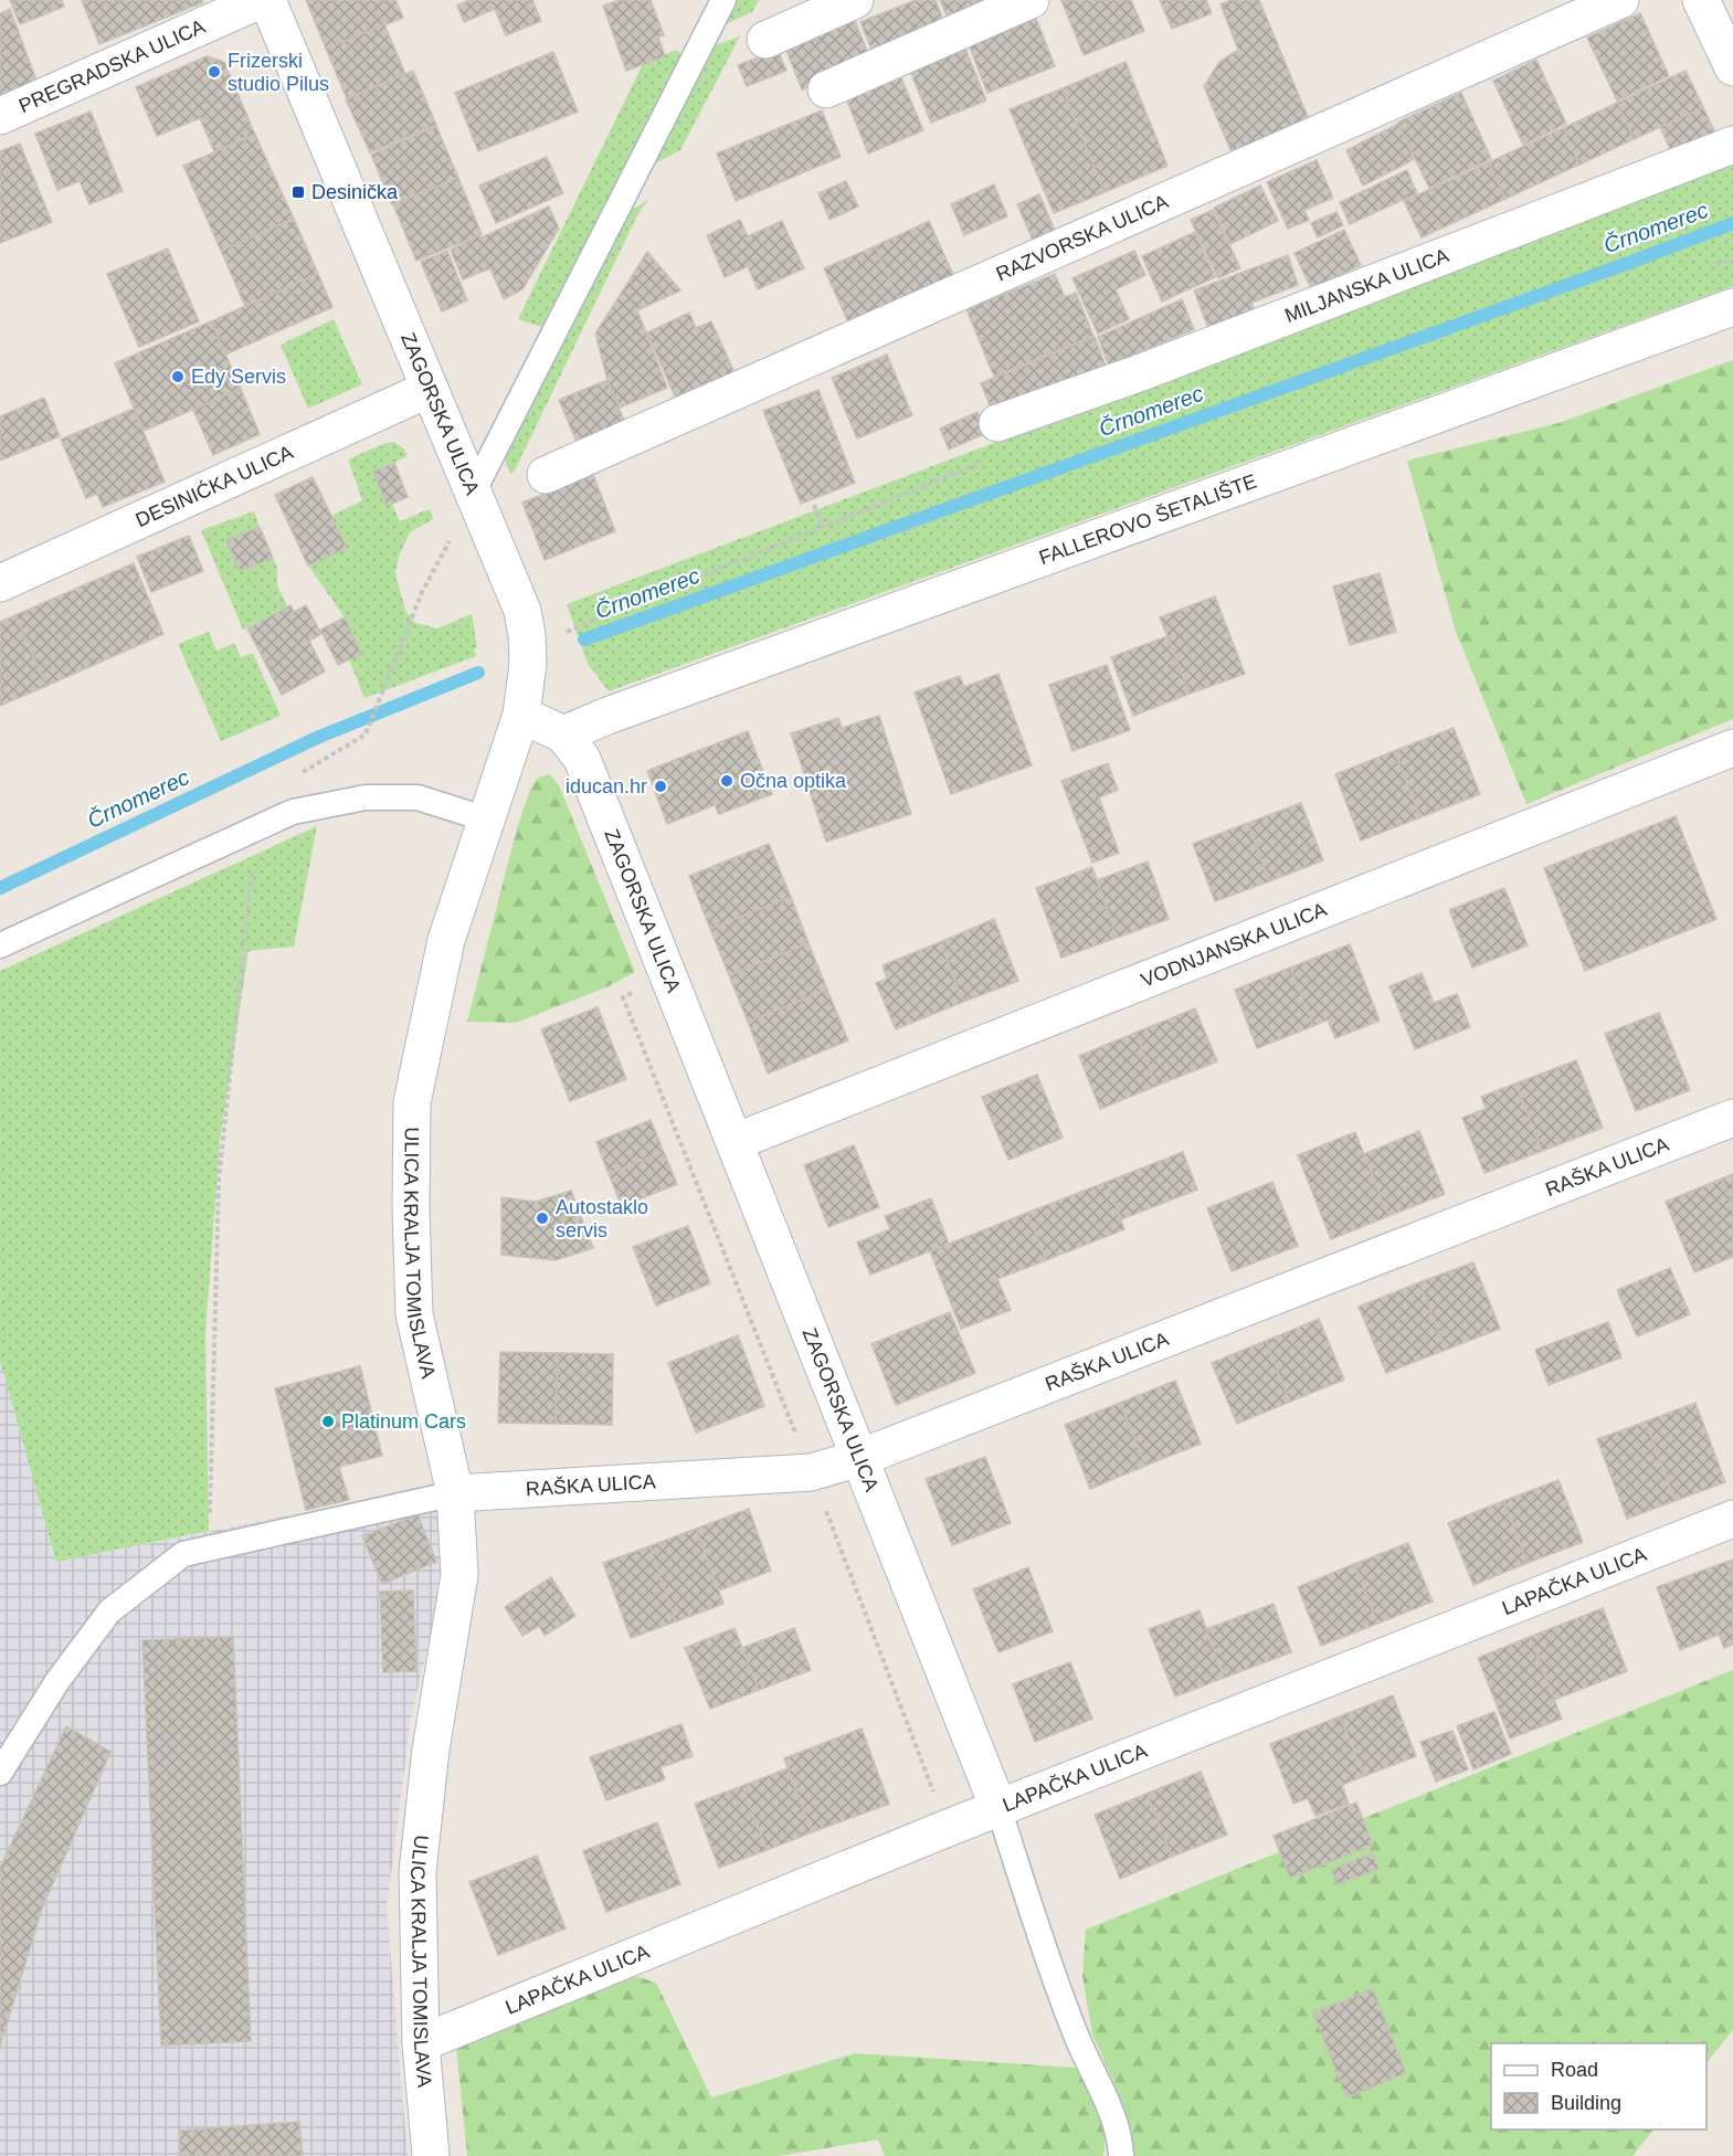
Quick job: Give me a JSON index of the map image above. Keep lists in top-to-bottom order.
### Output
{
  "streets": {
    "street": [
      "PREGRADSKA ULICA",
      "RAZVORSKA ULICA",
      "MILJANSKA ULICA",
      "ZAGORSKA ULICA",
      "DESINIĆKA ULICA",
      "FALLEROVO ŠETALIŠTE",
      "VODNJANSKA ULICA",
      "RAŠKA ULICA",
      "ULICA KRALJA TOMISLAVA",
      "LAPAČKA ULICA"
    ]
  },
  "crossings": [
    ["ZAGORSKA ULICA", "DESINIĆKA ULICA"],
    ["ZAGORSKA ULICA", "FALLEROVO ŠETALIŠTE"],
    ["ZAGORSKA ULICA", "VODNJANSKA ULICA"],
    ["ZAGORSKA ULICA", "RAŠKA ULICA"],
    ["ZAGORSKA ULICA", "ULICA KRALJA TOMISLAVA"],
    ["ZAGORSKA ULICA", "LAPAČKA ULICA"],
    ["RAŠKA ULICA", "ULICA KRALJA TOMISLAVA"],
    ["ULICA KRALJA TOMISLAVA", "LAPAČKA ULICA"]
  ],
  "water": ["Črnomerec"],
  "places": {
    "other": [
      "Frizerski studio Pilus",
      "Edy Servis",
      "Očna optika",
      "iducan.hr",
      "Autostaklo servis",
      "Platinum Cars"
    ],
    "transit": ["Desinička"]
  },
  "legend": ["Road", "Building"]
}
